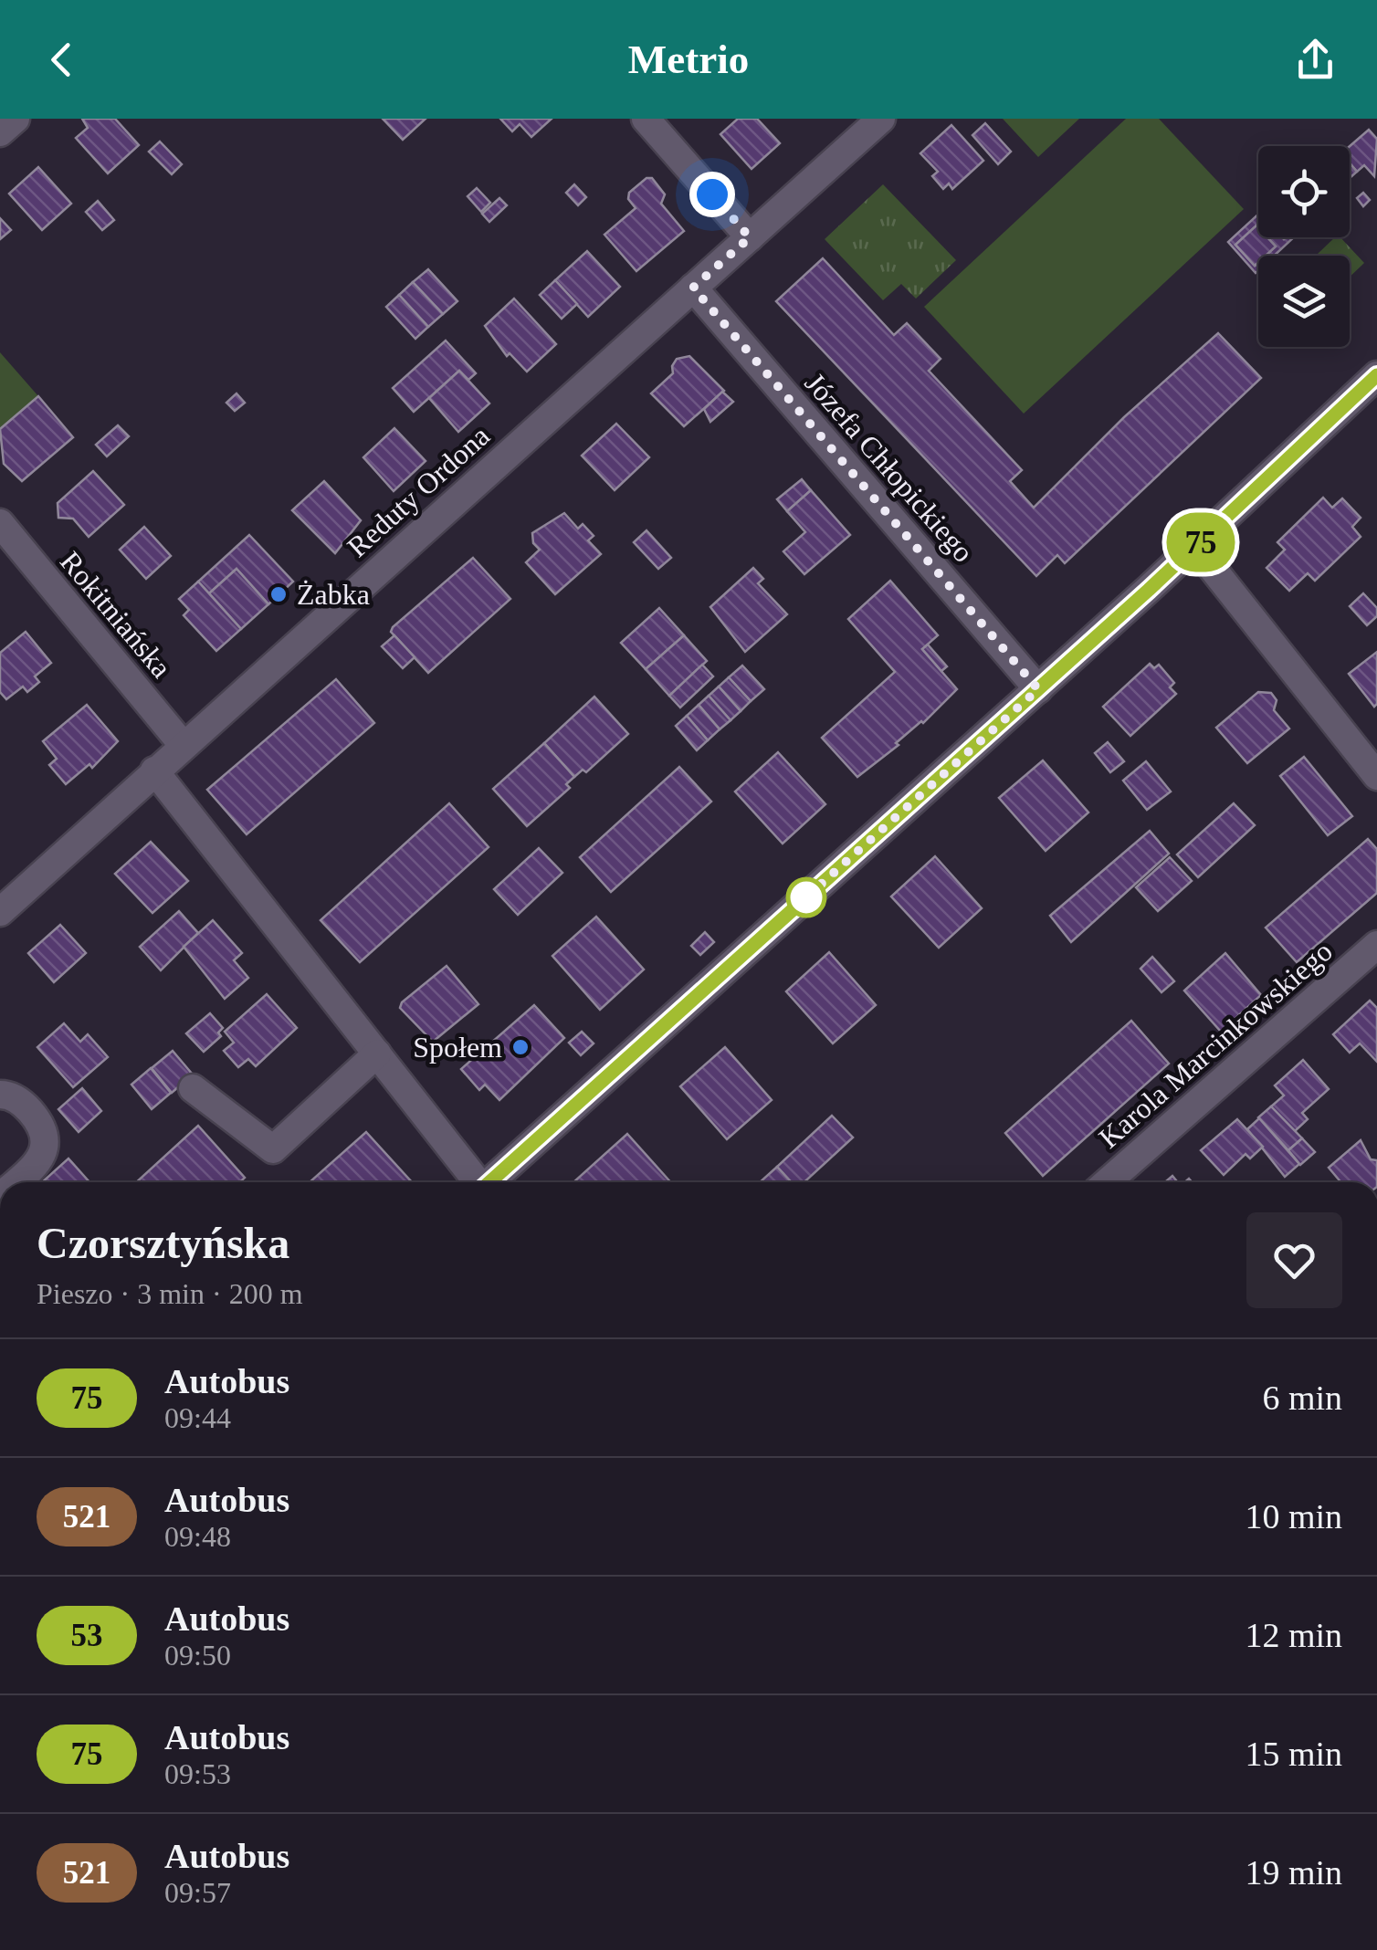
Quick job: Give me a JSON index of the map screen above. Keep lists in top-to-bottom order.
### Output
{
  "streets": {
    "street": [
      "Józefa Chłopickiego",
      "Reduty Ordona",
      "Rokitniańska",
      "Karola Marcinkowskiego"
    ]
  },
  "crossings": [
    ["Józefa Chłopickiego", "Reduty Ordona"],
    ["Reduty Ordona", "Rokitniańska"]
  ],
  "places": ["Żabka", "Społem"],
  "lines": ["bus line 75"],
  "page": {
    "header": "Metrio",
    "on_map": "75",
    "heading": ["Czorsztyńska", "Pieszo · 3 min · 200 m"],
    "list": [
      {
        "mark": "75",
        "name": "Autobus",
        "note": "09:44",
        "value": "6 min"
      },
      {
        "mark": "521",
        "name": "Autobus",
        "note": "09:48",
        "value": "10 min"
      },
      {
        "mark": "53",
        "name": "Autobus",
        "note": "09:50",
        "value": "12 min"
      },
      {
        "mark": "75",
        "name": "Autobus",
        "note": "09:53",
        "value": "15 min"
      },
      {
        "mark": "521",
        "name": "Autobus",
        "note": "09:57",
        "value": "19 min"
      }
    ]
  }
}
